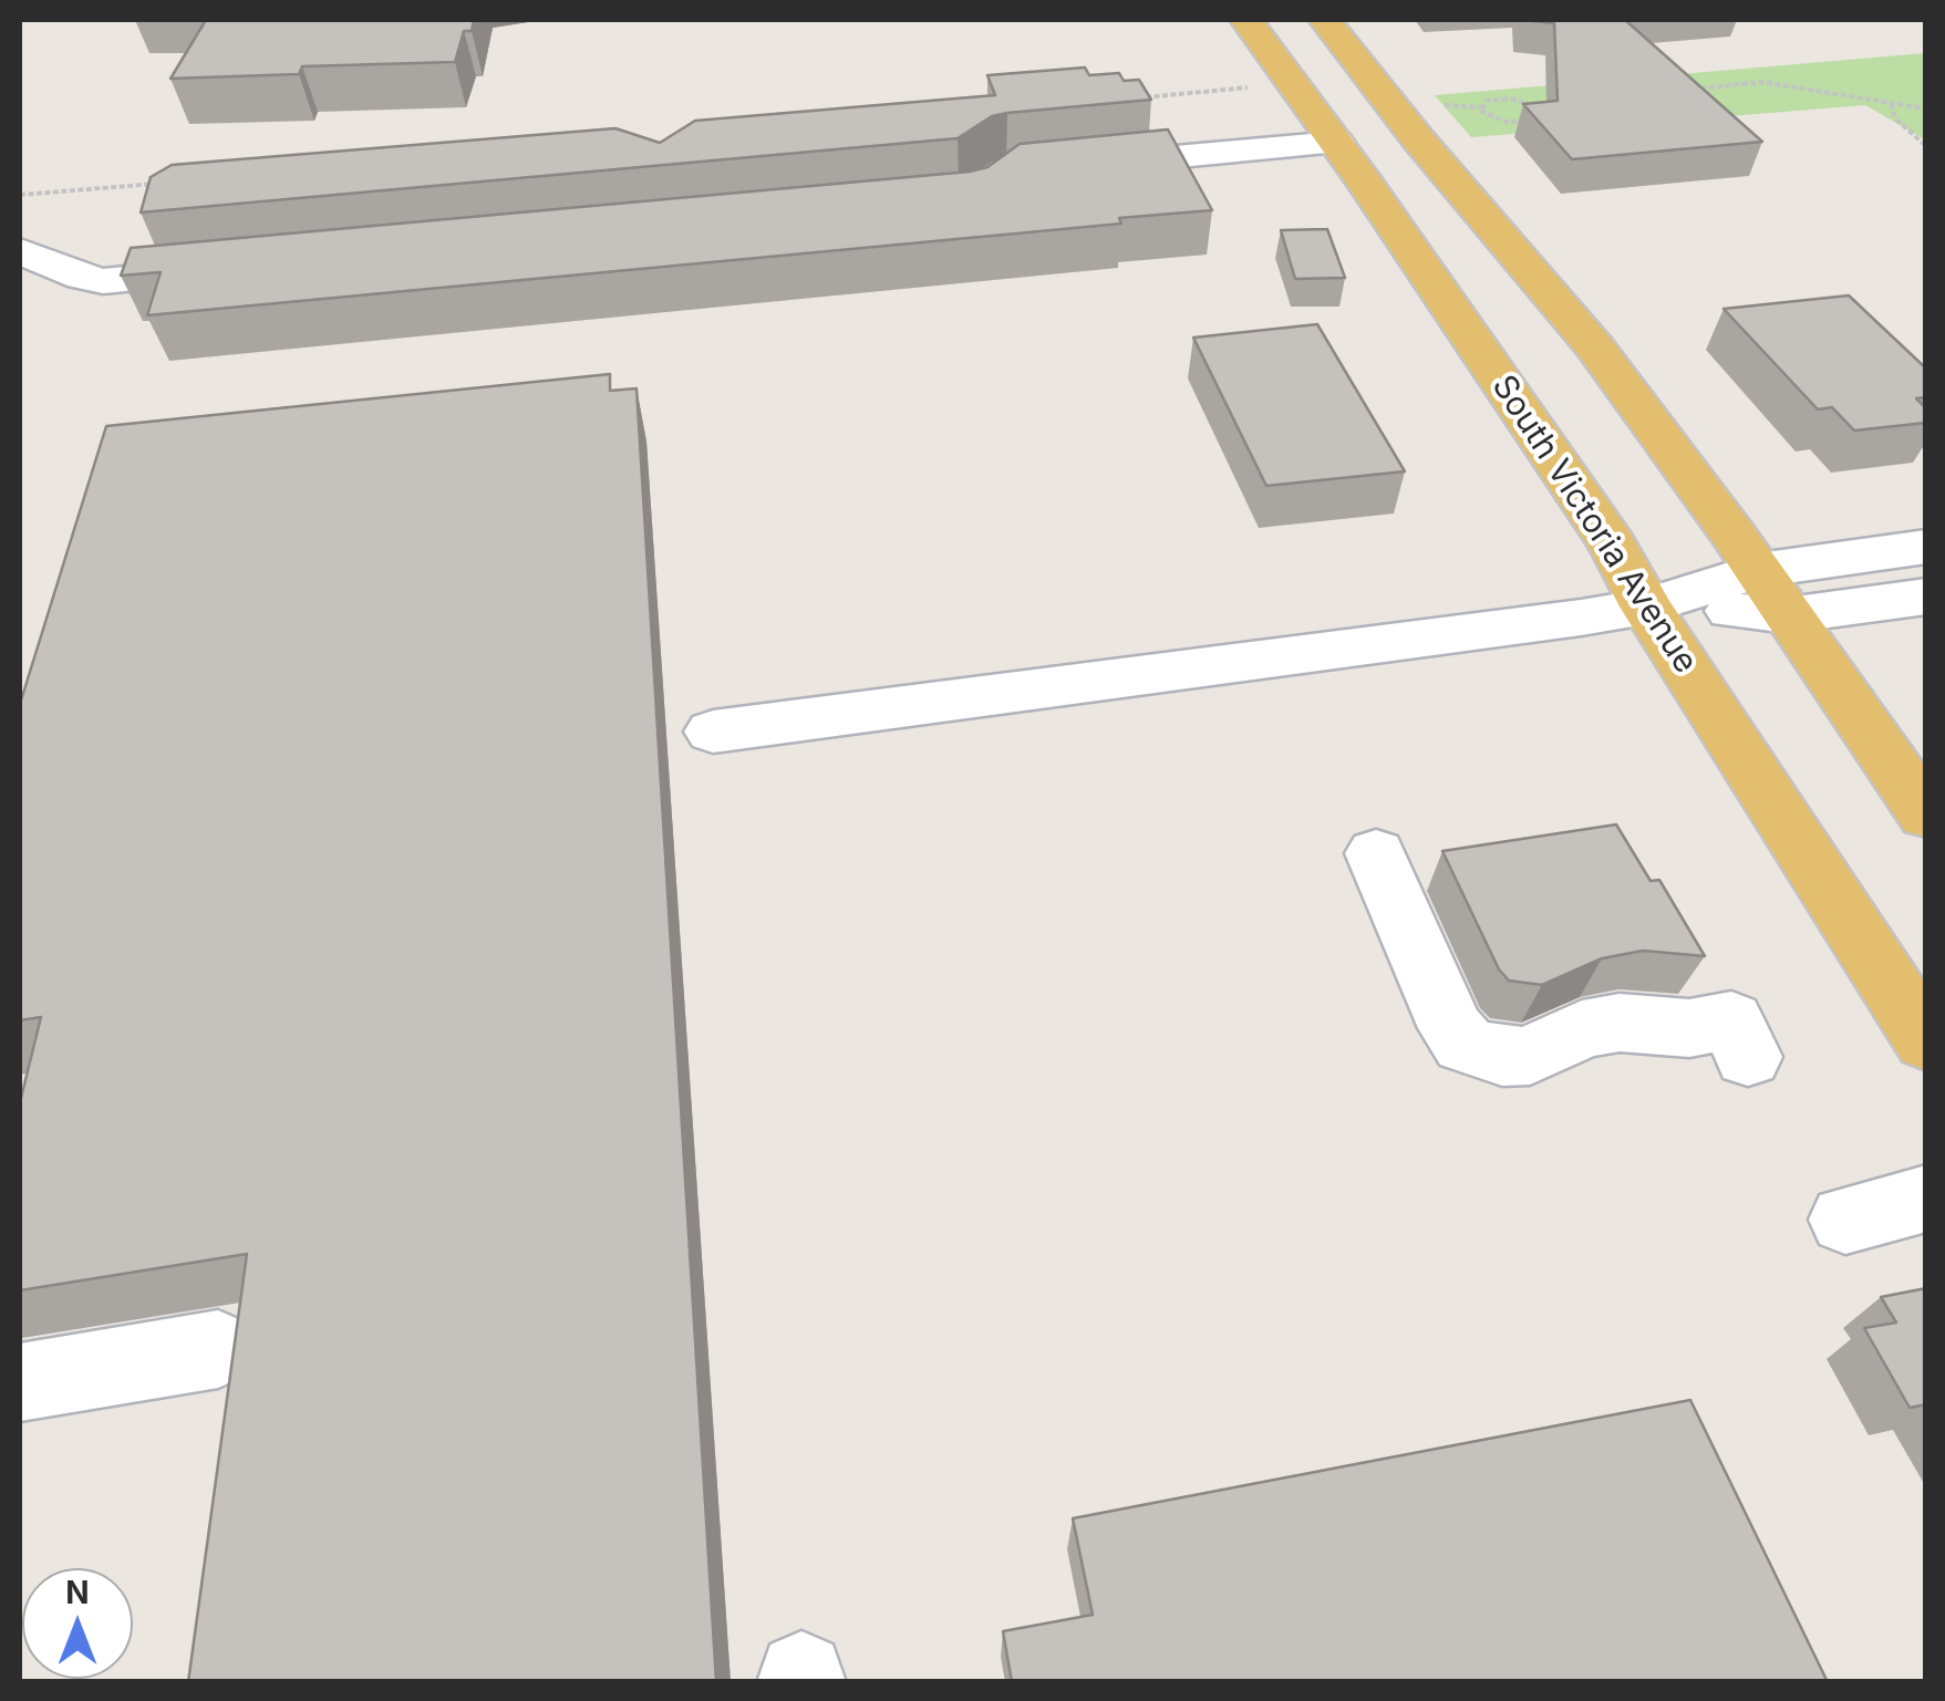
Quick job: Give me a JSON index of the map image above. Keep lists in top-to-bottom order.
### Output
{
  "streets": {
    "main road": ["South Victoria Avenue"]
  },
  "north": "top"
}
